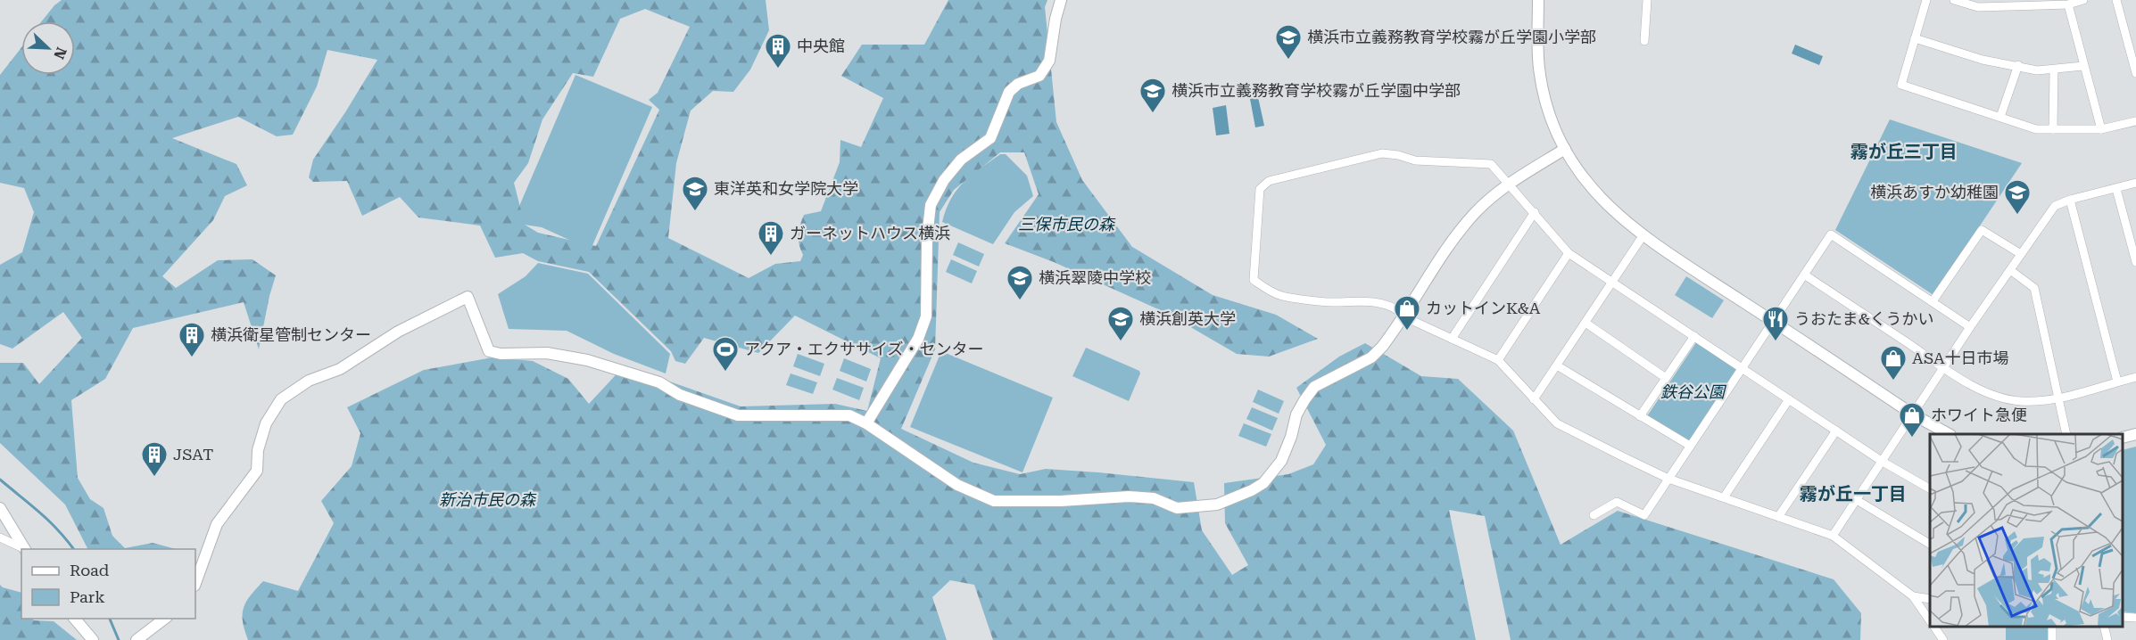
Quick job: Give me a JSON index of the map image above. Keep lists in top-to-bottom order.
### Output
{
  "districts": ["霧が丘三丁目", "霧が丘一丁目"],
  "parks": ["三保市民の森", "鉄谷公園", "新治市民の森"],
  "places": {
    "school or university": [
      "横浜市立義務教育学校霧が丘学園小学部",
      "横浜市立義務教育学校霧が丘学園中学部",
      "東洋英和女学院大学",
      "横浜あすか幼稚園",
      "横浜翠陵中学校",
      "横浜創英大学"
    ],
    "building": [
      "中央館",
      "ガーネットハウス横浜",
      "横浜衛星管制センター",
      "JSAT"
    ],
    "shop": ["カットインK&A", "ASA十日市場", "ホワイト急便"],
    "restaurant": ["うおたま&くうかい"],
    "sports": ["アクア・エクササイズ・センター"]
  },
  "legend": ["Road", "Park"],
  "north": "bottom right"
}
